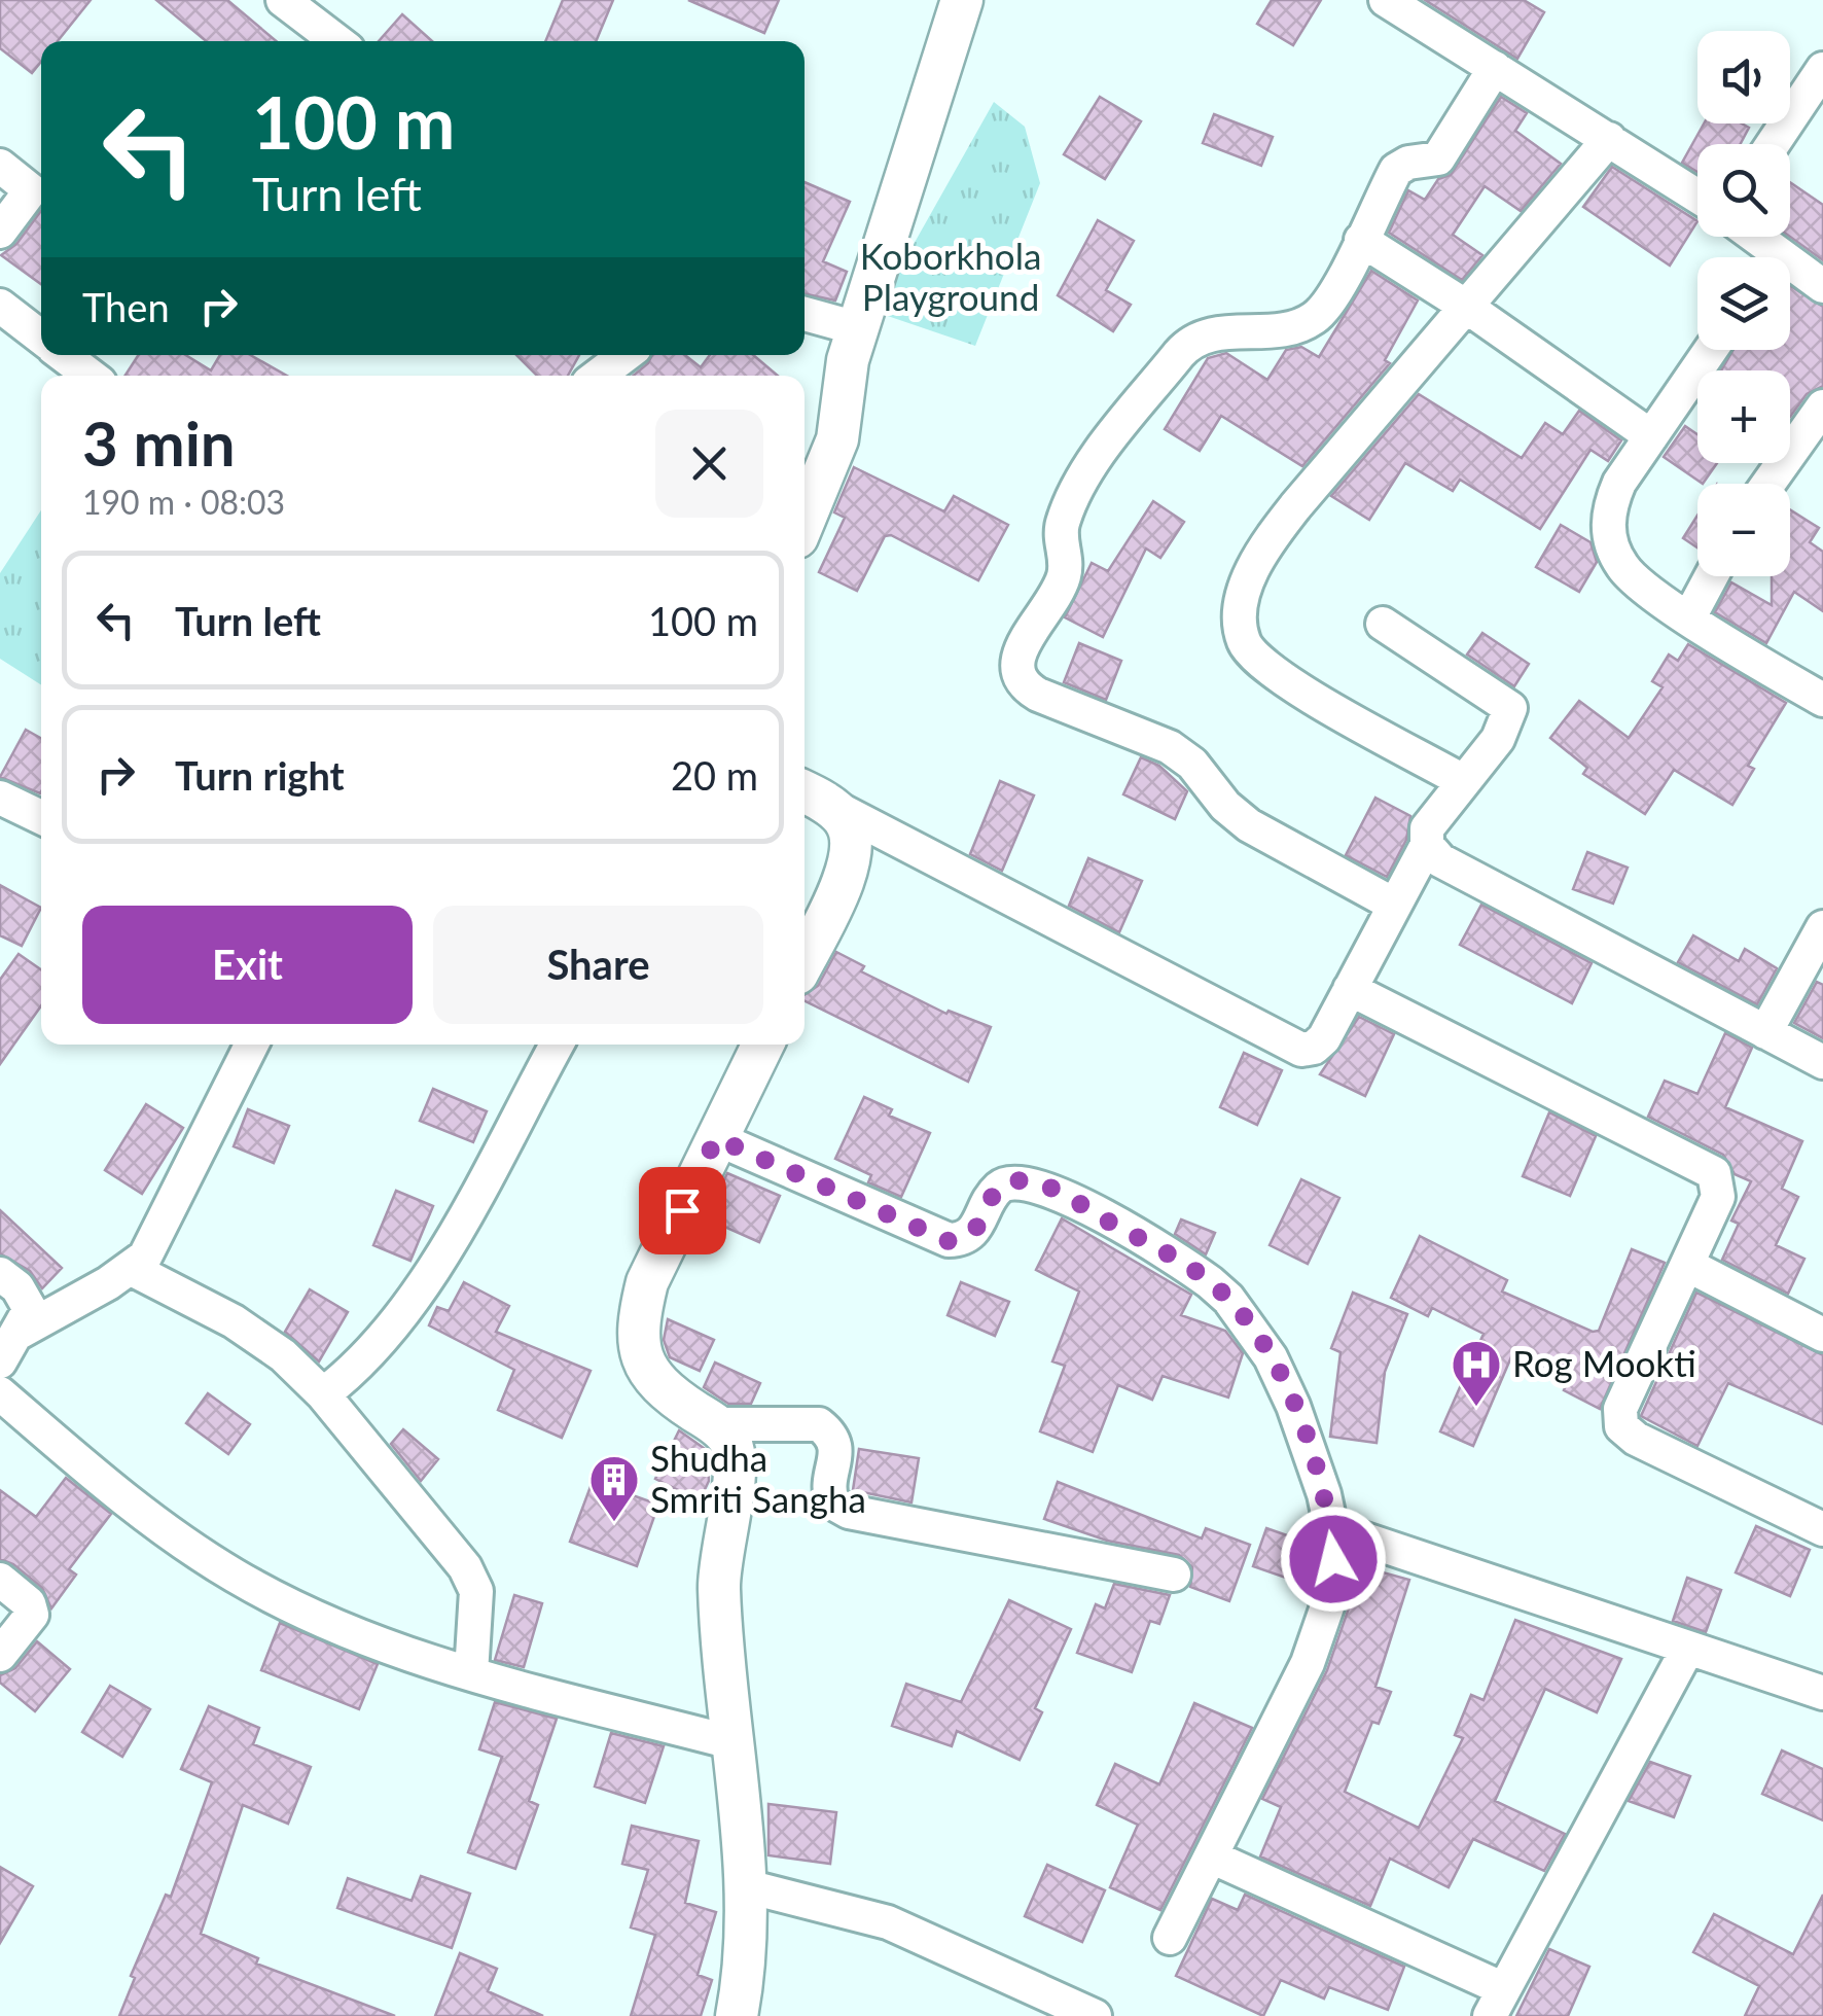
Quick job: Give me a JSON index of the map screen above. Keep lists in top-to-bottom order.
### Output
{
  "parks": ["Koborkhola Playground"],
  "places": {
    "hospital": ["Rog Mookti"],
    "building": ["Shudha Smriti Sangha"]
  },
  "page": {
    "map_buttons": ["+", "−"],
    "turn": ["100 m", "Turn left"],
    "then": "Then",
    "heading": ["3 min", "190 m · 08:03"],
    "list": [
      {
        "name": "Turn left",
        "value": "100 m"
      },
      {
        "name": "Turn right",
        "value": "20 m"
      }
    ],
    "buttons": ["Exit", "Share"]
  }
}
